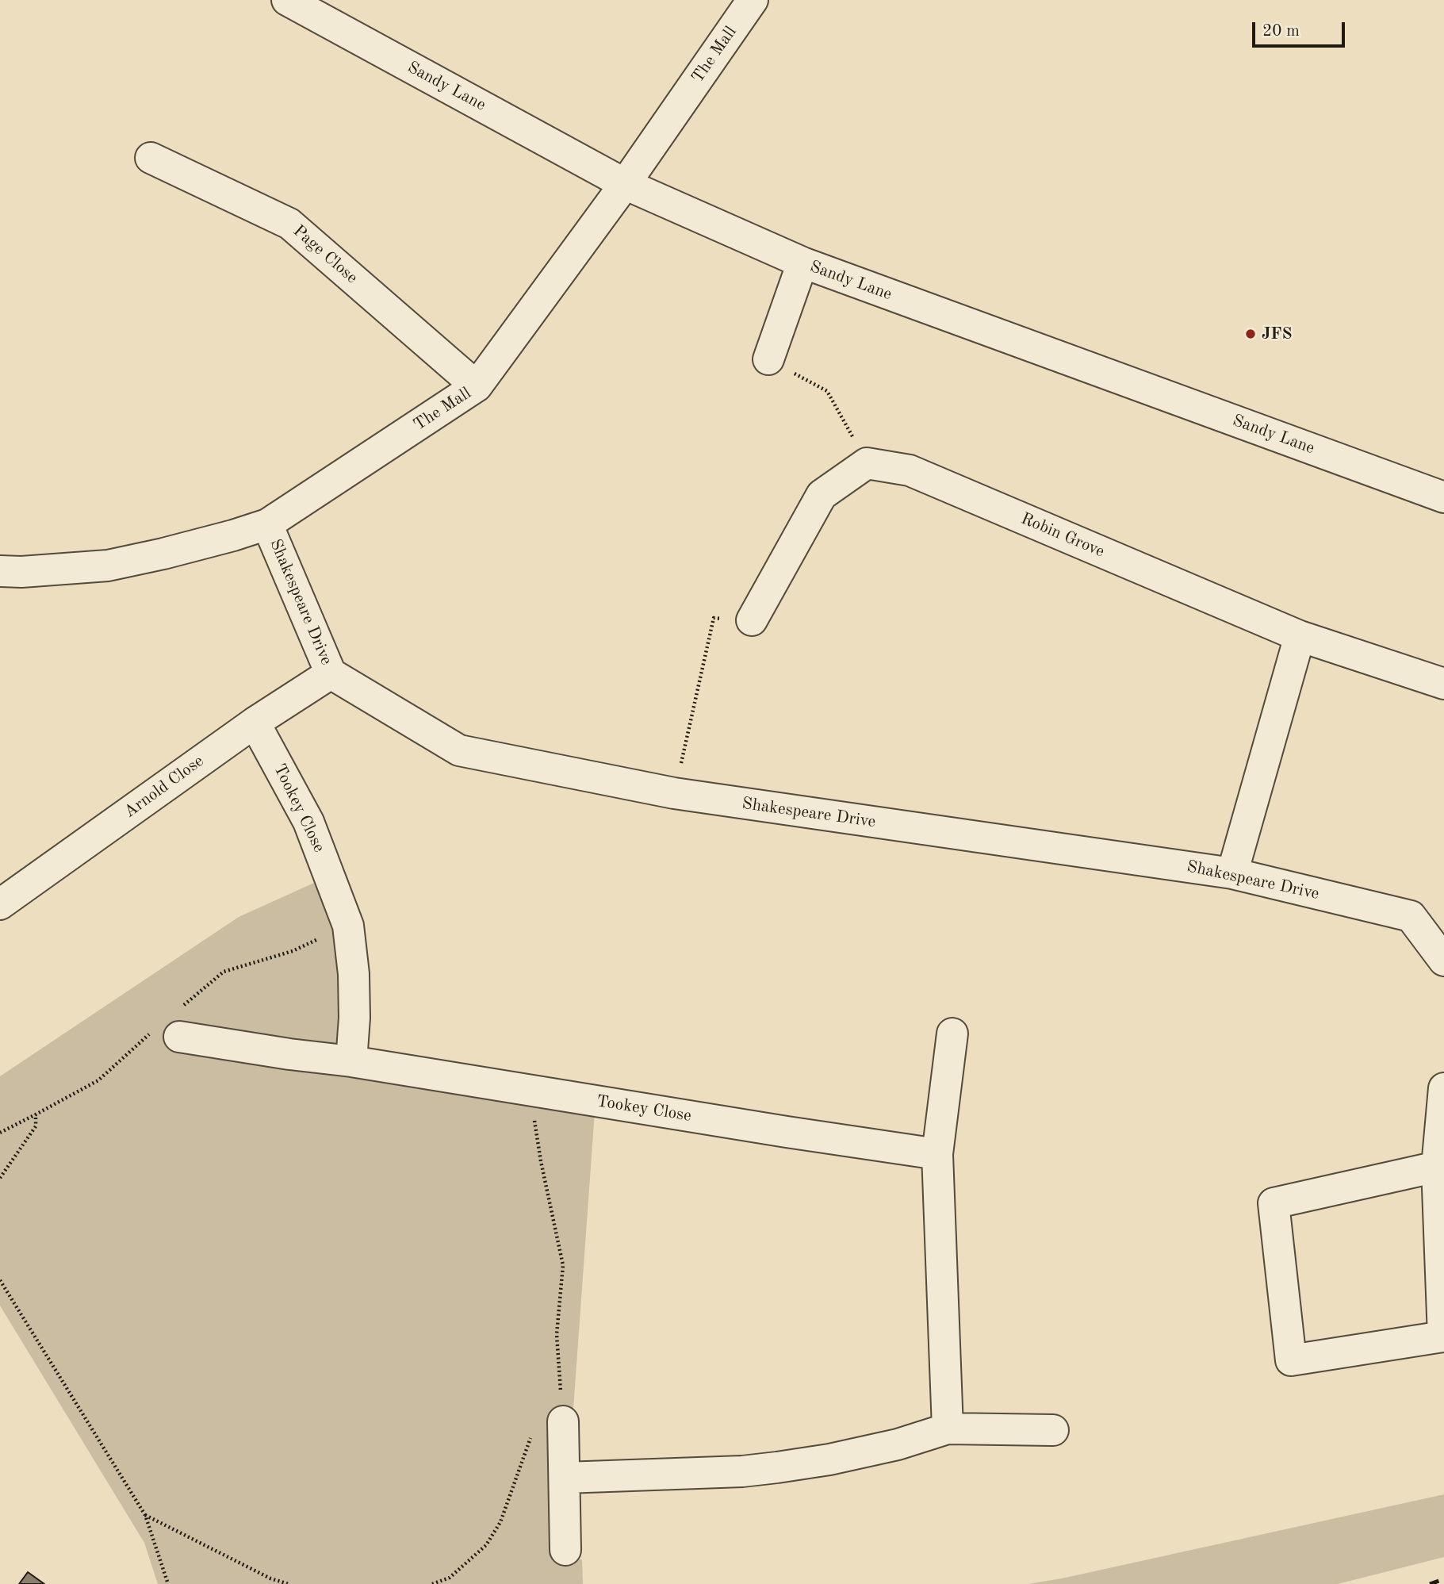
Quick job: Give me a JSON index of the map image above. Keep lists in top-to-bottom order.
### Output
{
  "streets": {
    "street": [
      "The Mall",
      "Sandy Lane",
      "Page Close",
      "Robin Grove",
      "Shakespeare Drive",
      "Arnold Close",
      "Tookey Close"
    ]
  },
  "crossings": [
    ["The Mall", "Sandy Lane"],
    ["The Mall", "Page Close"],
    ["The Mall", "Shakespeare Drive"],
    ["Shakespeare Drive", "Arnold Close"],
    ["Arnold Close", "Tookey Close"]
  ],
  "places": ["JFS"],
  "scale_bar": "20 m"
}
